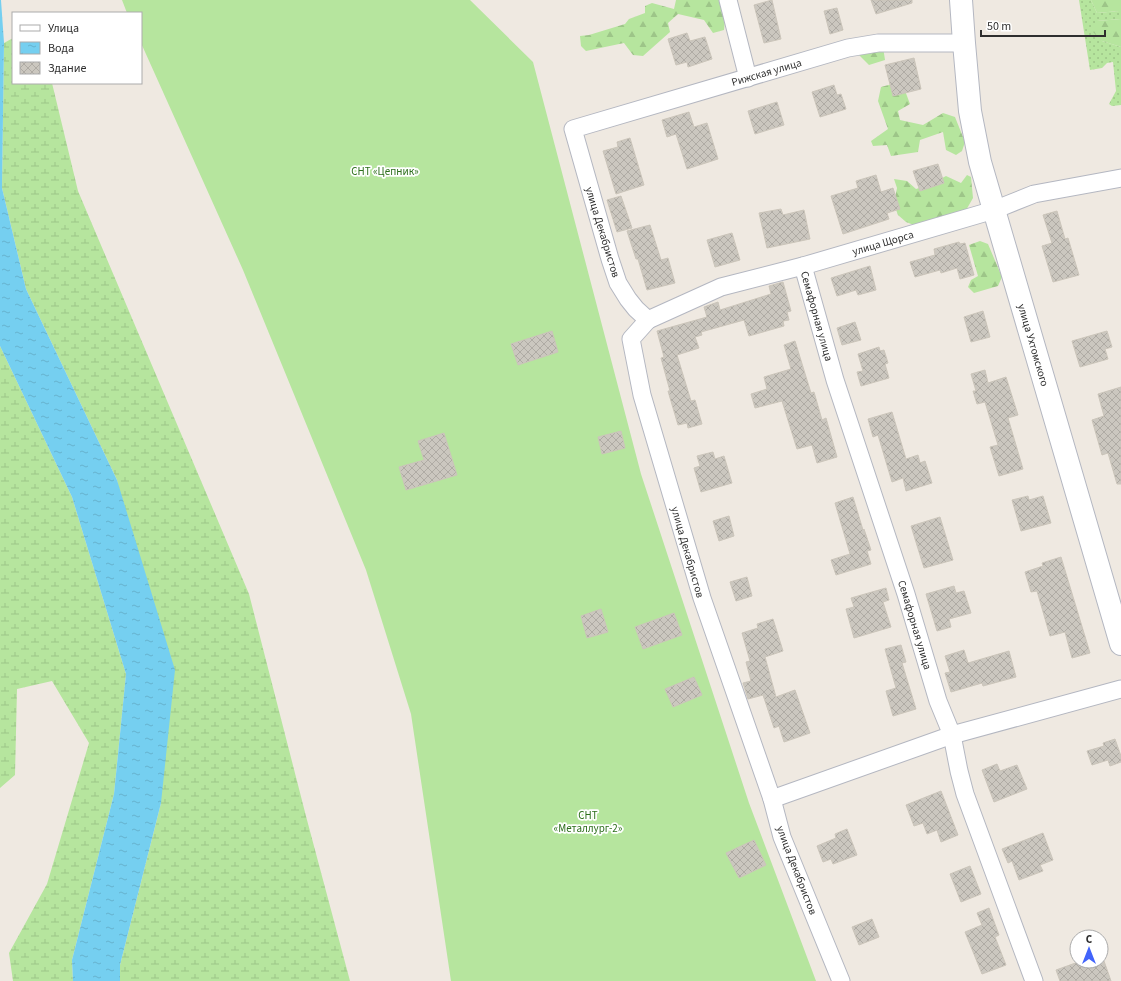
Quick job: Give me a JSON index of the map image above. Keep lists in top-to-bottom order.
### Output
{
  "streets": {
    "street": [
      "Рижская улица",
      "улица Декабристов",
      "улица Щорса",
      "Семафорная улица",
      "улица Ухтомского"
    ]
  },
  "crossings": [
    ["Рижская улица", "улица Декабристов"],
    ["Рижская улица", "улица Ухтомского"],
    ["улица Декабристов", "улица Щорса"],
    ["улица Щорса", "Семафорная улица"],
    ["улица Щорса", "улица Ухтомского"]
  ],
  "parks": ["СНТ «Цепник»", "СНТ «Металлург-2»"],
  "legend": ["Улица", "Вода", "Здание"],
  "scale_bar": "50 m",
  "north": "top"
}
